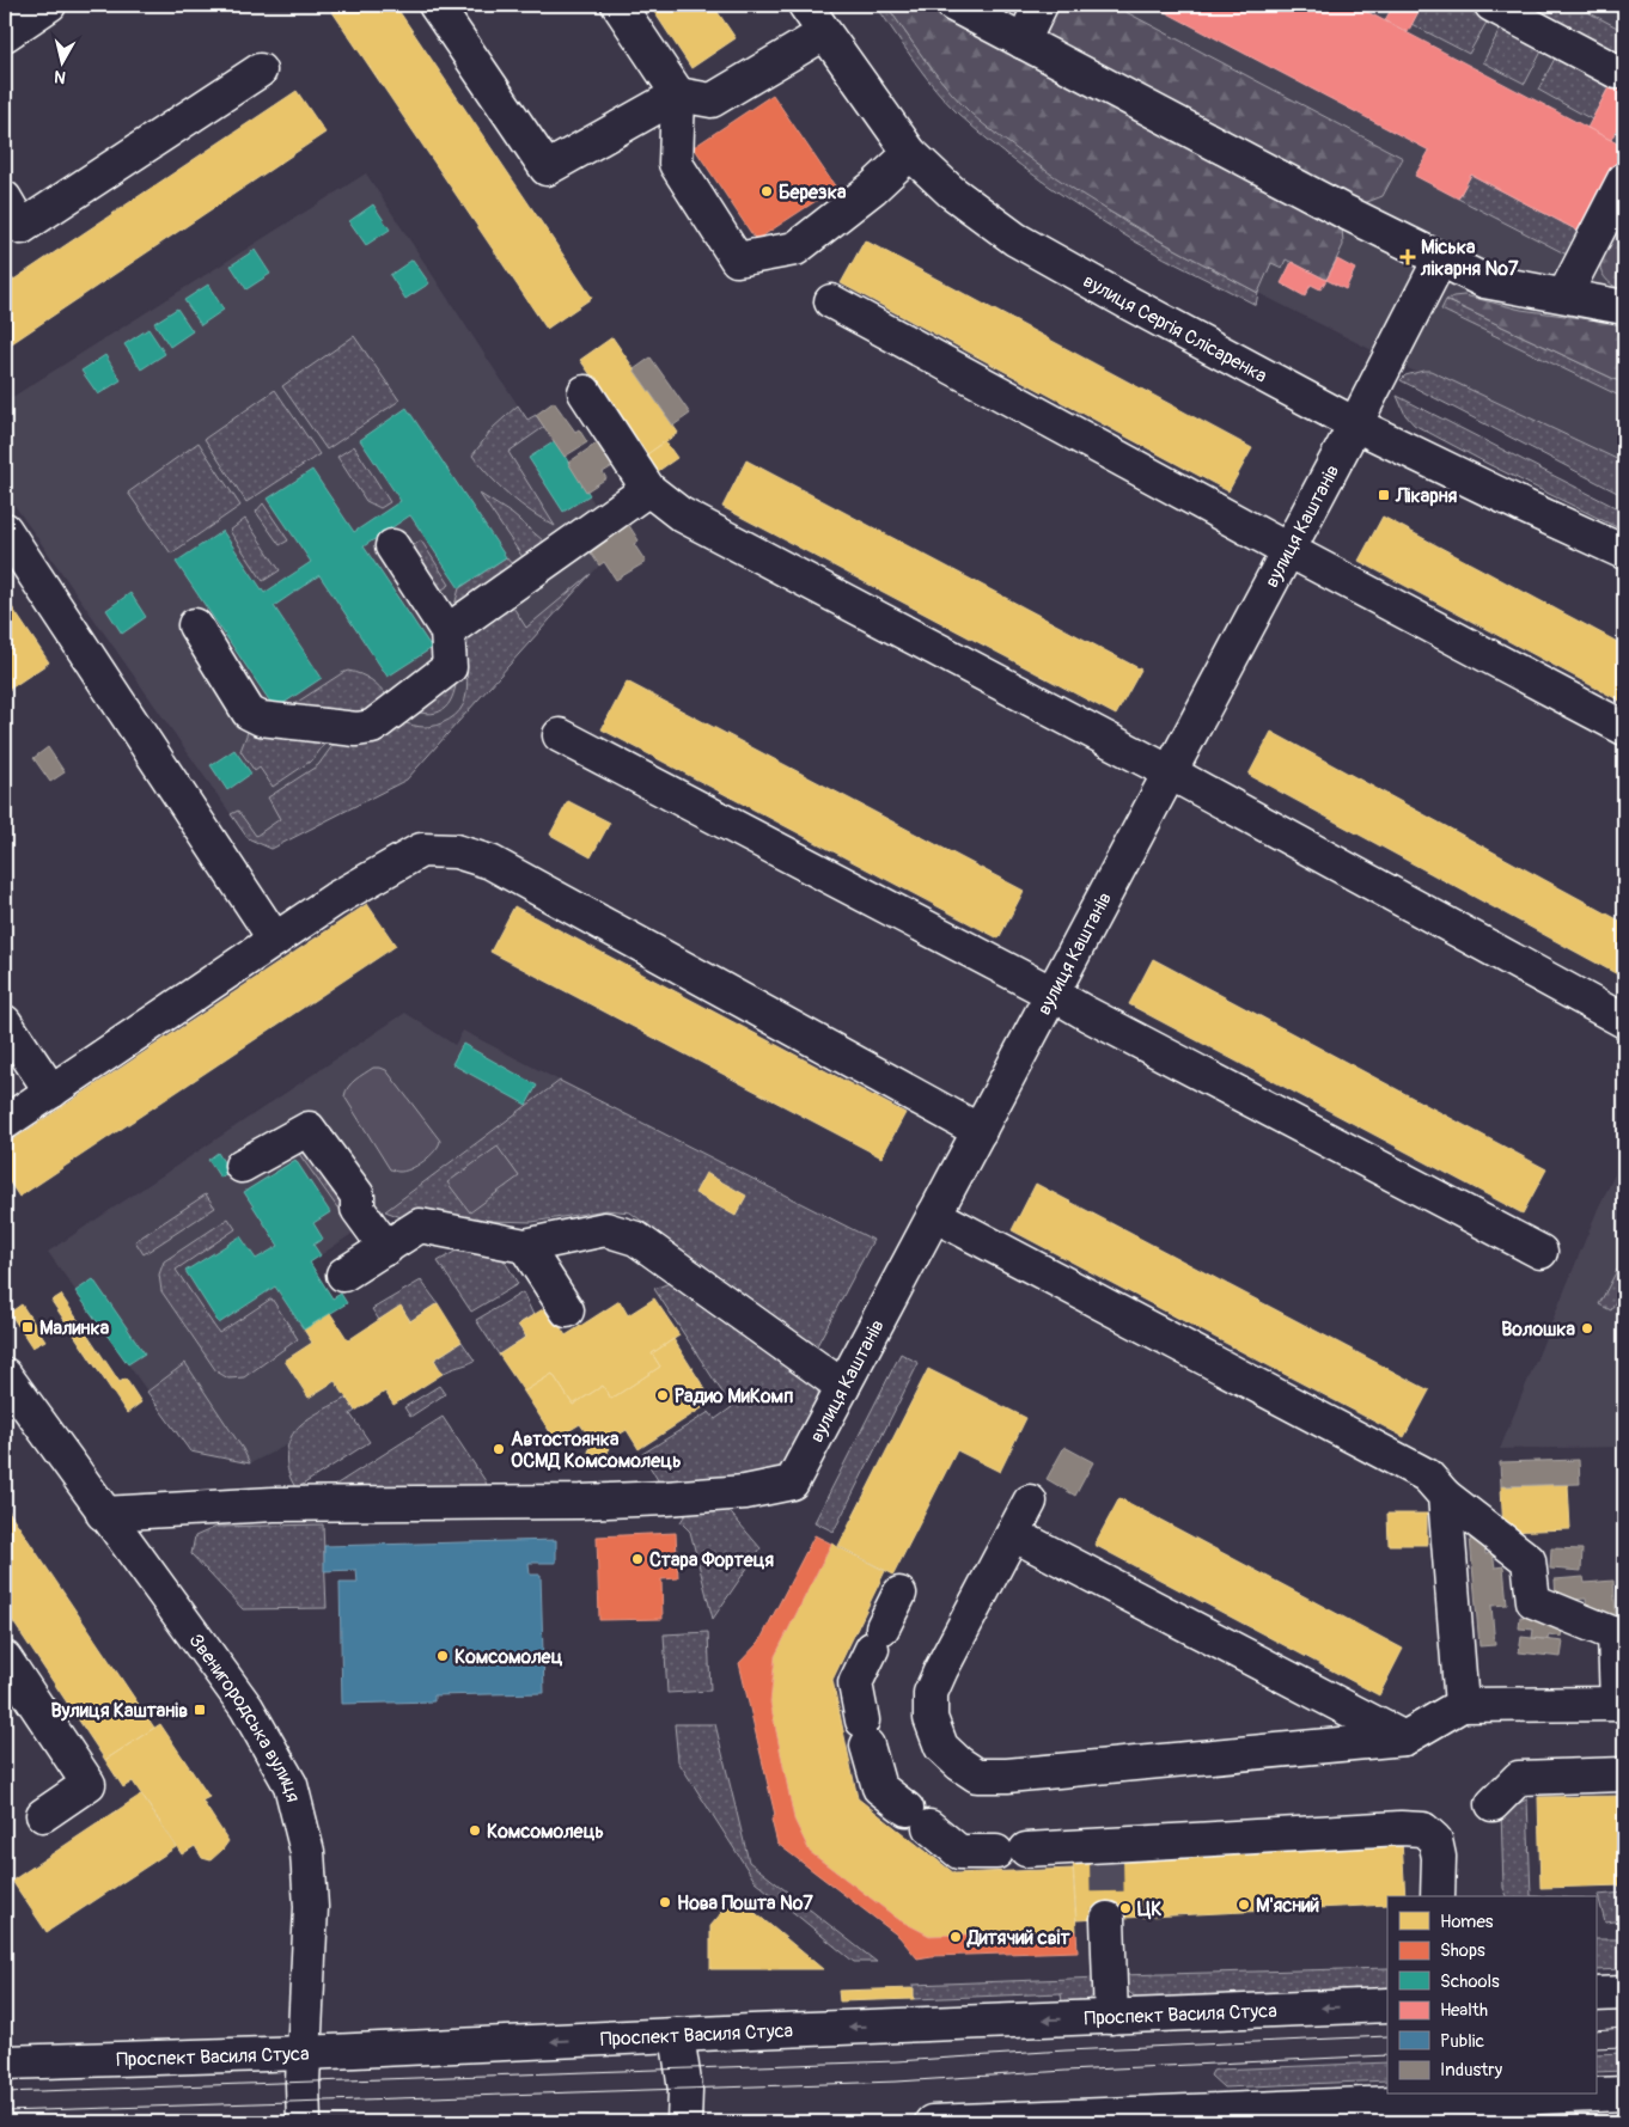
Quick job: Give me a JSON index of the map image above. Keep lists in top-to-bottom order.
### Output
{
  "streets": {
    "street": [
      "вулиця Сергія Слісаренка",
      "вулиця Каштанів",
      "Звенигородська вулиця",
      "Проспект Василя Стуса"
    ]
  },
  "crossings": [
    ["вулиця Сергія Слісаренка", "вулиця Каштанів"],
    ["вулиця Каштанів", "Звенигородська вулиця"],
    ["Звенигородська вулиця", "Проспект Василя Стуса"]
  ],
  "places": {
    "other": [
      "Березка",
      "Волошка",
      "Радио МиКомп",
      "Автостоянка ОСМД Комсомолець",
      "Стара Фортеця",
      "Комсомолец",
      "Комсомолець",
      "Нова Пошта №7",
      "М'ясний",
      "ЦК",
      "Дитячий світ"
    ],
    "health": ["Міська лікарня №7"],
    "transit": ["Лікарня", "Малинка", "Вулиця Каштанів"]
  },
  "legend": [
    "Homes",
    "Shops",
    "Schools",
    "Health",
    "Public",
    "Industry"
  ],
  "north": "bottom"
}
